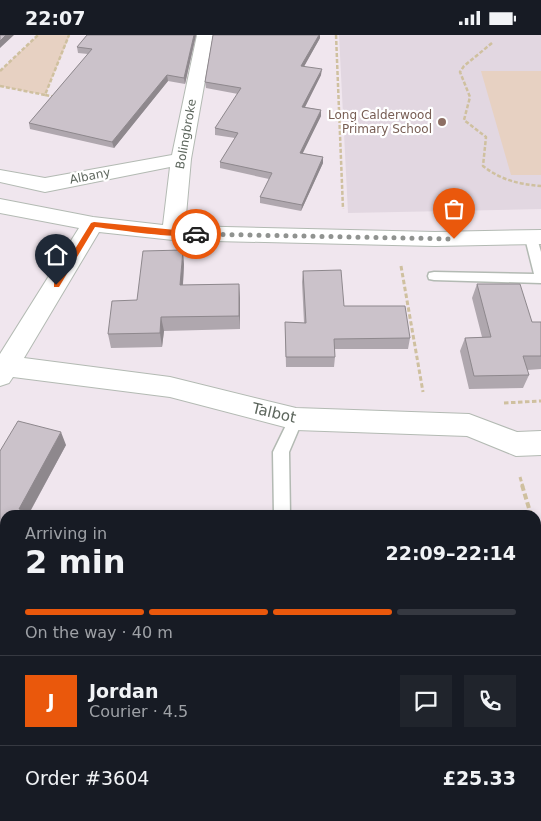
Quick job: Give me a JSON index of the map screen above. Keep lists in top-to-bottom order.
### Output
{
  "streets": {
    "street": ["Bolingbroke", "Albany", "Talbot"]
  },
  "crossings": [
    ["Bolingbroke", "Albany"]
  ],
  "places": ["Long Calderwood Primary School"],
  "page": {
    "status": "22:07",
    "heading": ["2 min", "Arriving in", "22:09–22:14"],
    "panel": [
      "Jordan",
      "Courier · 4.5",
      "Order #3604",
      "£25.33"
    ],
    "bar": "On the way · 40 m",
    "round": "J"
  }
}
